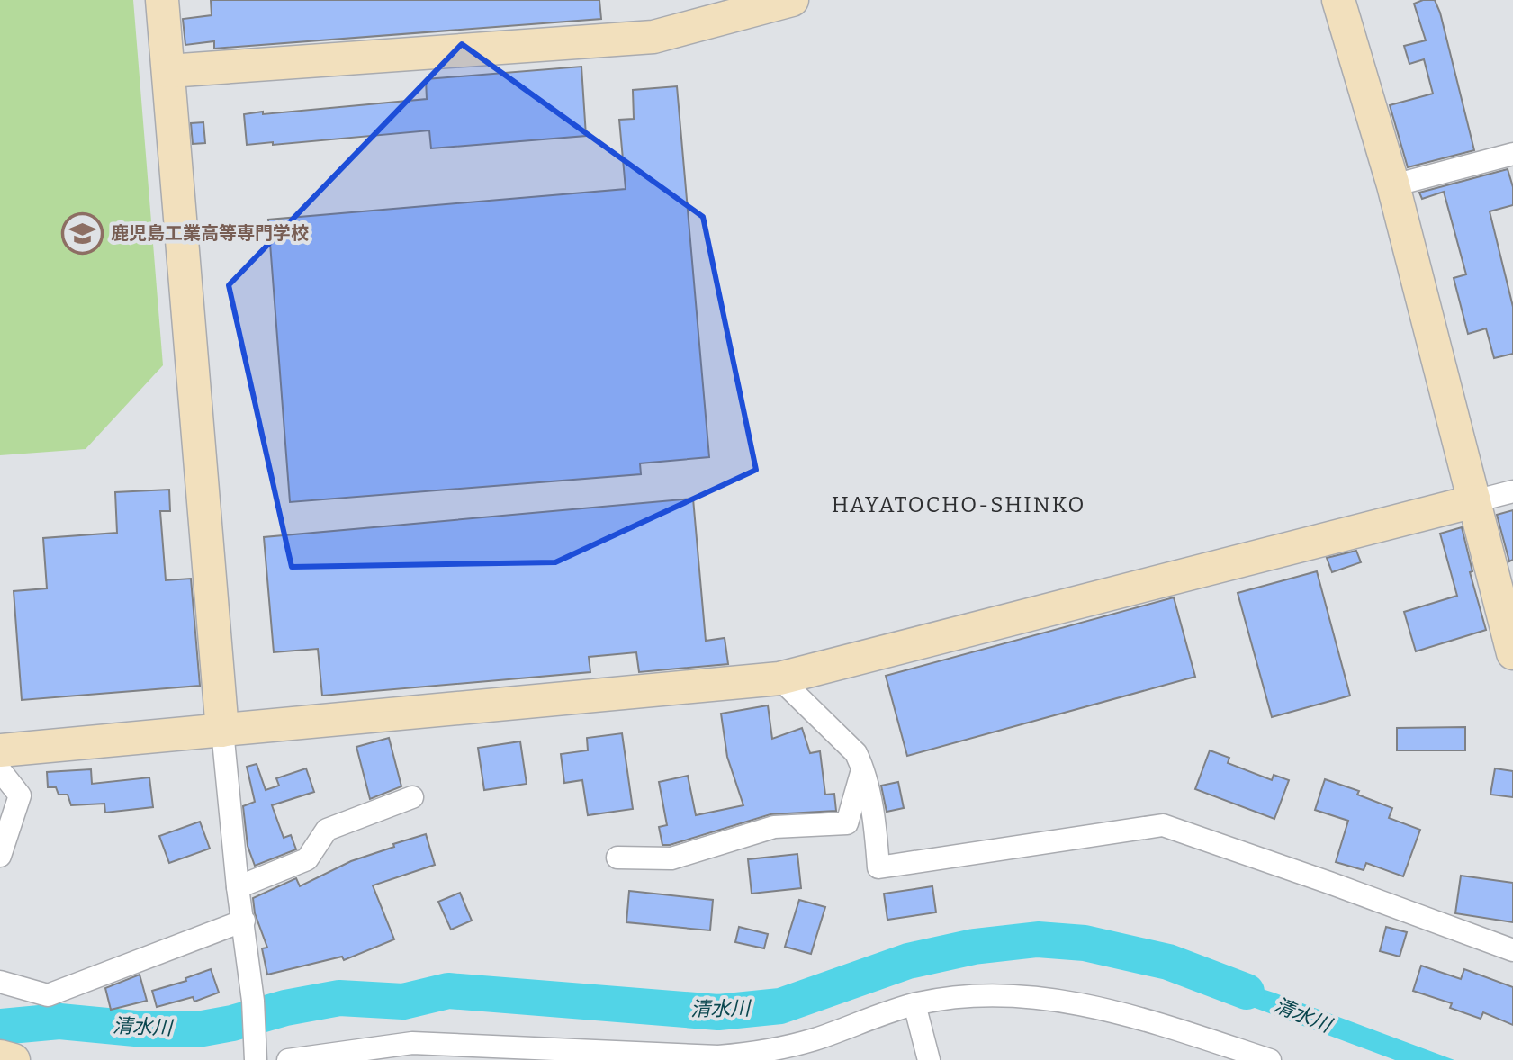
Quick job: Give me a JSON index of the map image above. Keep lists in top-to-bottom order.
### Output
{
  "districts": ["HAYATOCHO-SHINKO"],
  "water": ["清水川"],
  "places": {
    "school or university": ["鹿児島工業高等専門学校"]
  }
}
